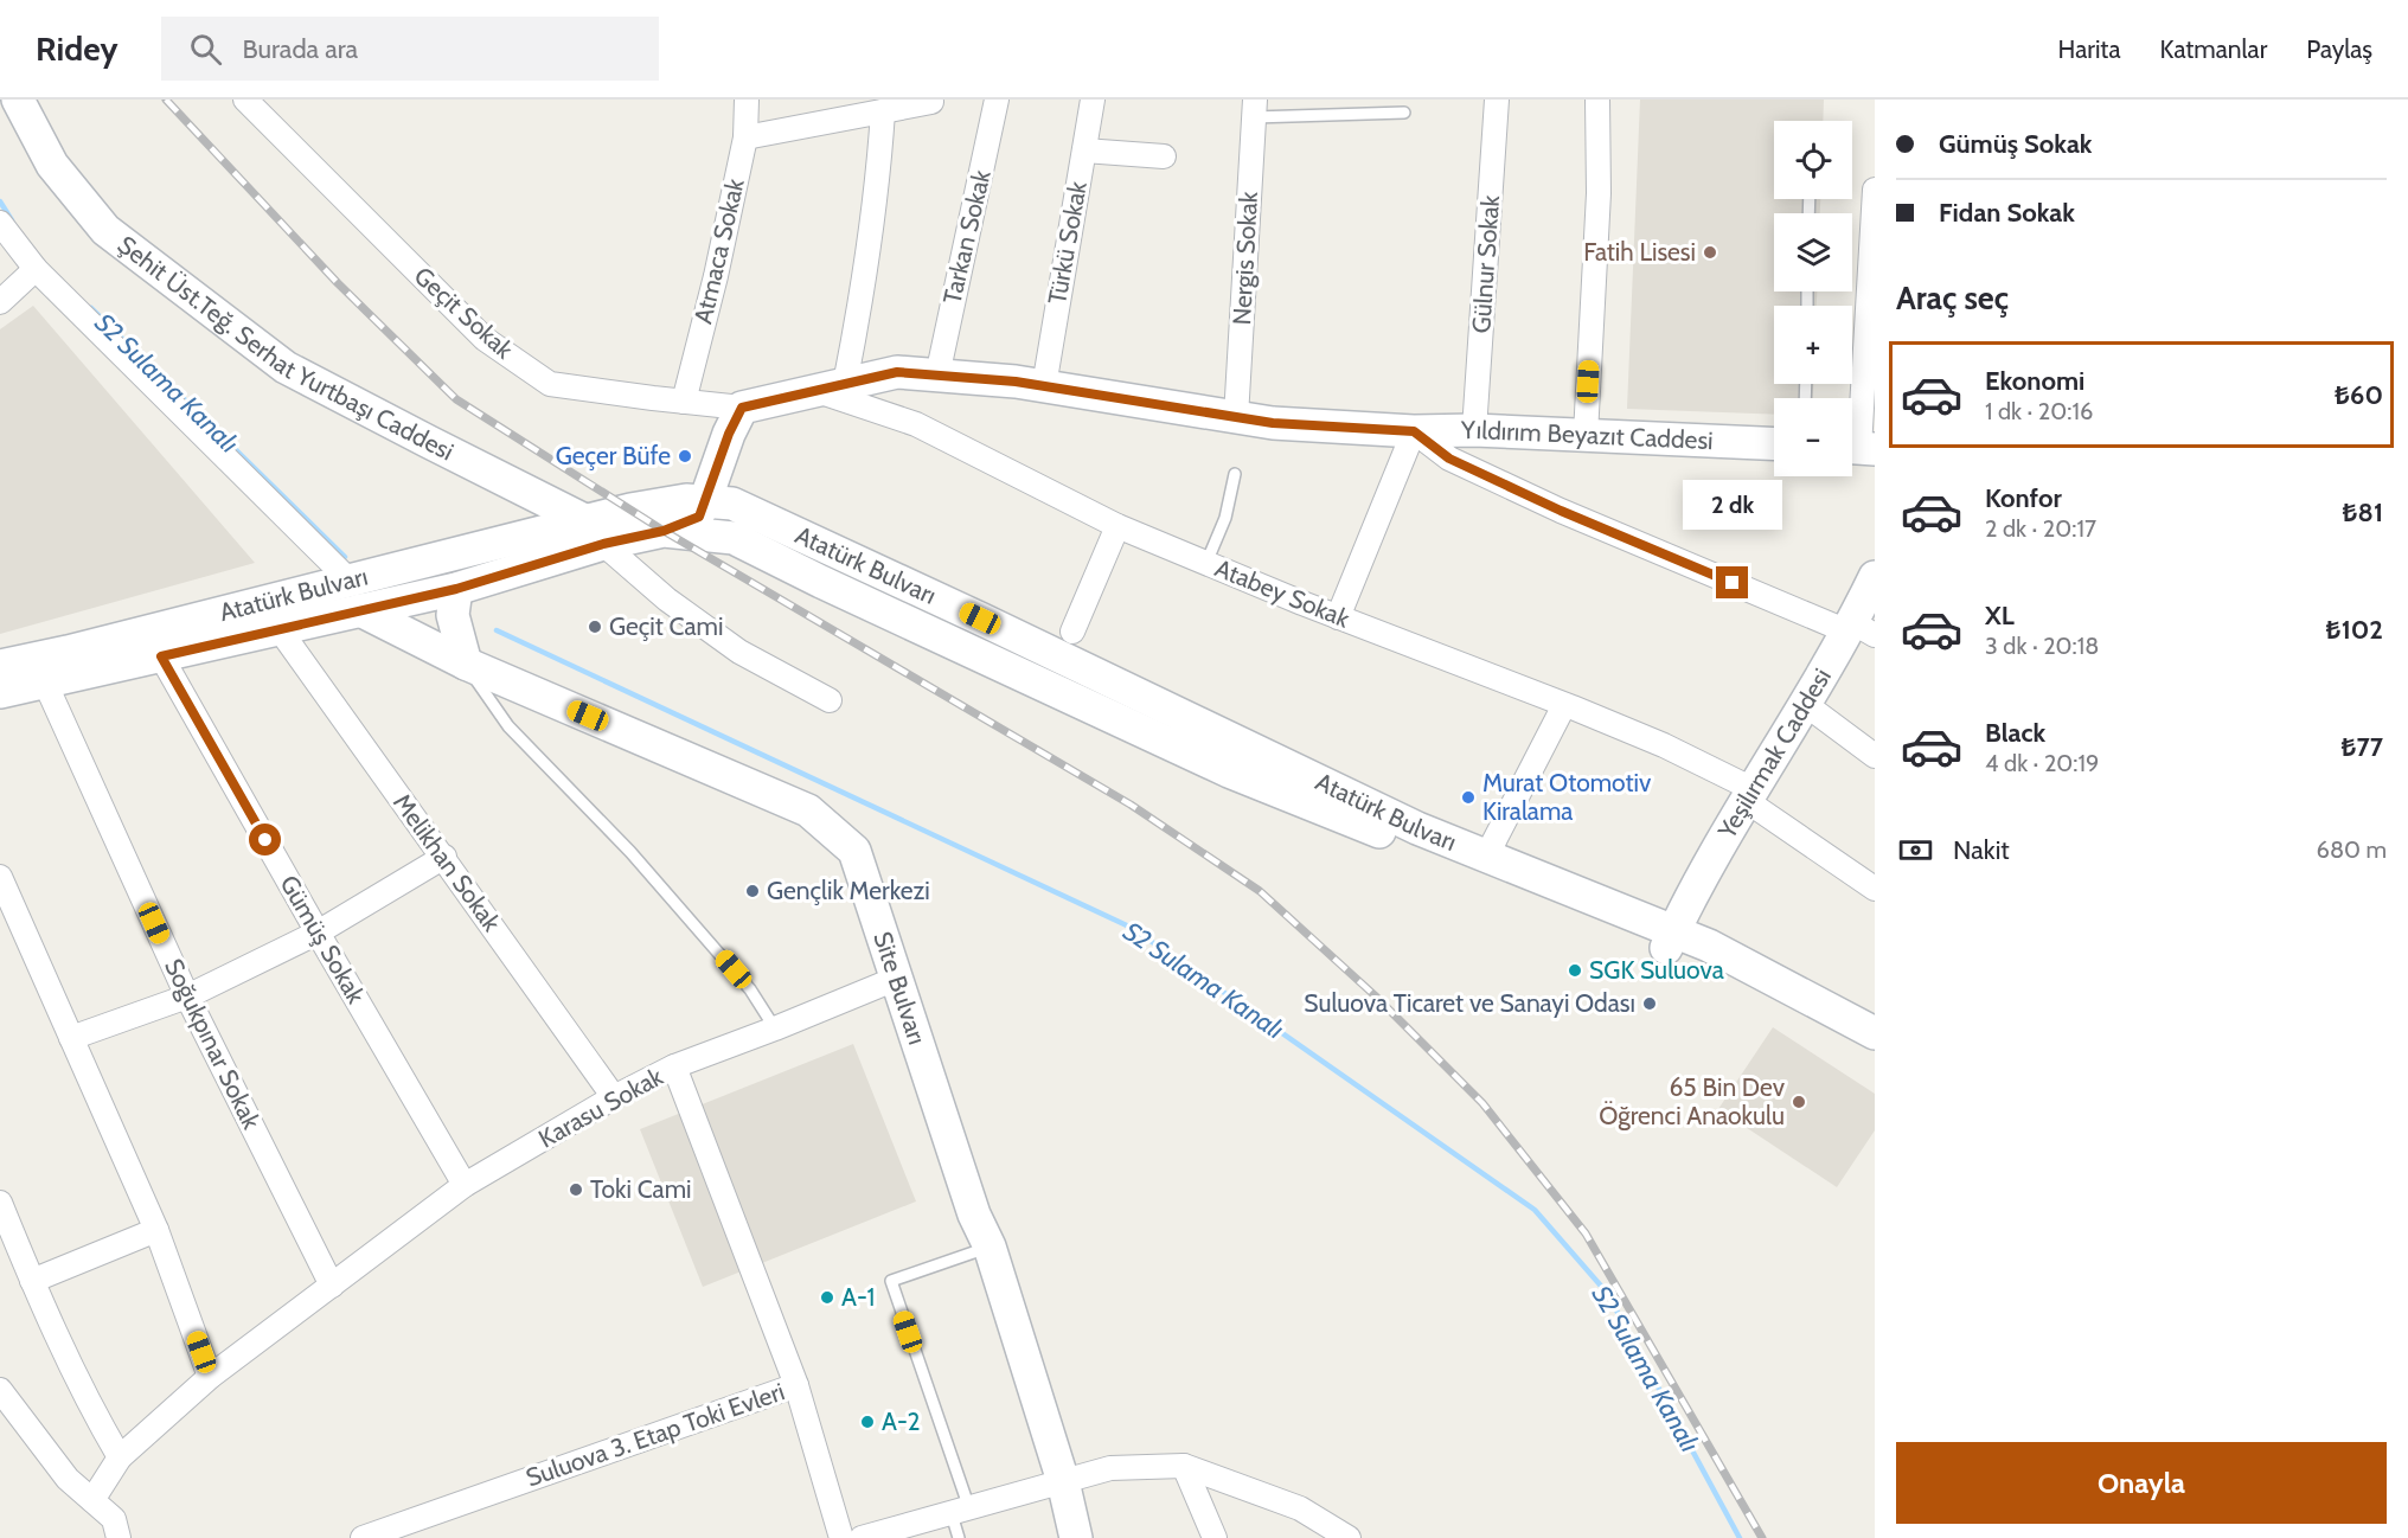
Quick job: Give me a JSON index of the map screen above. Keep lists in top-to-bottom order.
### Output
{
  "streets": {
    "main road": [
      "Şehit Üst.Teğ. Serhat Yurtbaşı Caddesi",
      "Yıldırım Beyazıt Caddesi",
      "Atatürk Bulvarı",
      "Yeşilırmak Caddesi",
      "Site Bulvarı"
    ],
    "street": [
      "Tarkan Sokak",
      "Türkü Sokak",
      "Atmaca Sokak",
      "Nergis Sokak",
      "Gülnur Sokak",
      "Geçit Sokak",
      "Atabey Sokak",
      "Melikhan Sokak",
      "Gümüş Sokak",
      "Soğukpınar Sokak",
      "Karasu Sokak",
      "Suluova 3. Etap Toki Evleri"
    ]
  },
  "crossings": [
    ["Tarkan Sokak", "Yıldırım Beyazıt Caddesi"],
    ["Türkü Sokak", "Yıldırım Beyazıt Caddesi"],
    ["Atmaca Sokak", "Geçit Sokak"],
    ["Nergis Sokak", "Yıldırım Beyazıt Caddesi"],
    ["Gülnur Sokak", "Yıldırım Beyazıt Caddesi"],
    ["Geçit Sokak", "Yıldırım Beyazıt Caddesi"],
    ["Şehit Üst.Teğ. Serhat Yurtbaşı Caddesi", "Atatürk Bulvarı"],
    ["Yıldırım Beyazıt Caddesi", "Atabey Sokak"],
    ["Atatürk Bulvarı", "Yeşilırmak Caddesi"],
    ["Atatürk Bulvarı", "Melikhan Sokak"],
    ["Atatürk Bulvarı", "Gümüş Sokak"],
    ["Atatürk Bulvarı", "Site Bulvarı"],
    ["Atatürk Bulvarı", "Soğukpınar Sokak"],
    ["Atabey Sokak", "Yeşilırmak Caddesi"],
    ["Melikhan Sokak", "Karasu Sokak"],
    ["Gümüş Sokak", "Karasu Sokak"],
    ["Site Bulvarı", "Karasu Sokak"],
    ["Soğukpınar Sokak", "Karasu Sokak"]
  ],
  "water": ["S2 Sulama Kanalı"],
  "places": [
    "Fatih Lisesi",
    "Geçer Büfe",
    "Geçit Cami",
    "Murat Otomotiv Kiralama",
    "Gençlik Merkezi",
    "SGK Suluova",
    "Suluova Ticaret ve Sanayi Odası",
    "65 Bin Dev Öğrenci Anaokulu",
    "Toki Cami",
    "A-1",
    "A-2"
  ],
  "page": {
    "header": "Ridey",
    "search": "Burada ara",
    "nav": ["Harita", "Katmanlar", "Paylaş"],
    "banner": ["Gümüş Sokak", "Fidan Sokak"],
    "map_buttons": ["+", "−"],
    "heading": "Araç seç",
    "list": [
      {
        "name": "Ekonomi",
        "note": "1 dk · 20:16",
        "value": "₺60"
      },
      {
        "name": "Konfor",
        "note": "2 dk · 20:17",
        "value": "₺81"
      },
      {
        "name": "XL",
        "note": "3 dk · 20:18",
        "value": "₺102"
      },
      {
        "name": "Black",
        "note": "4 dk · 20:19",
        "value": "₺77"
      }
    ],
    "bubble": "2 dk",
    "pay": ["Nakit", "680 m"],
    "buttons": "Onayla"
  }
}
